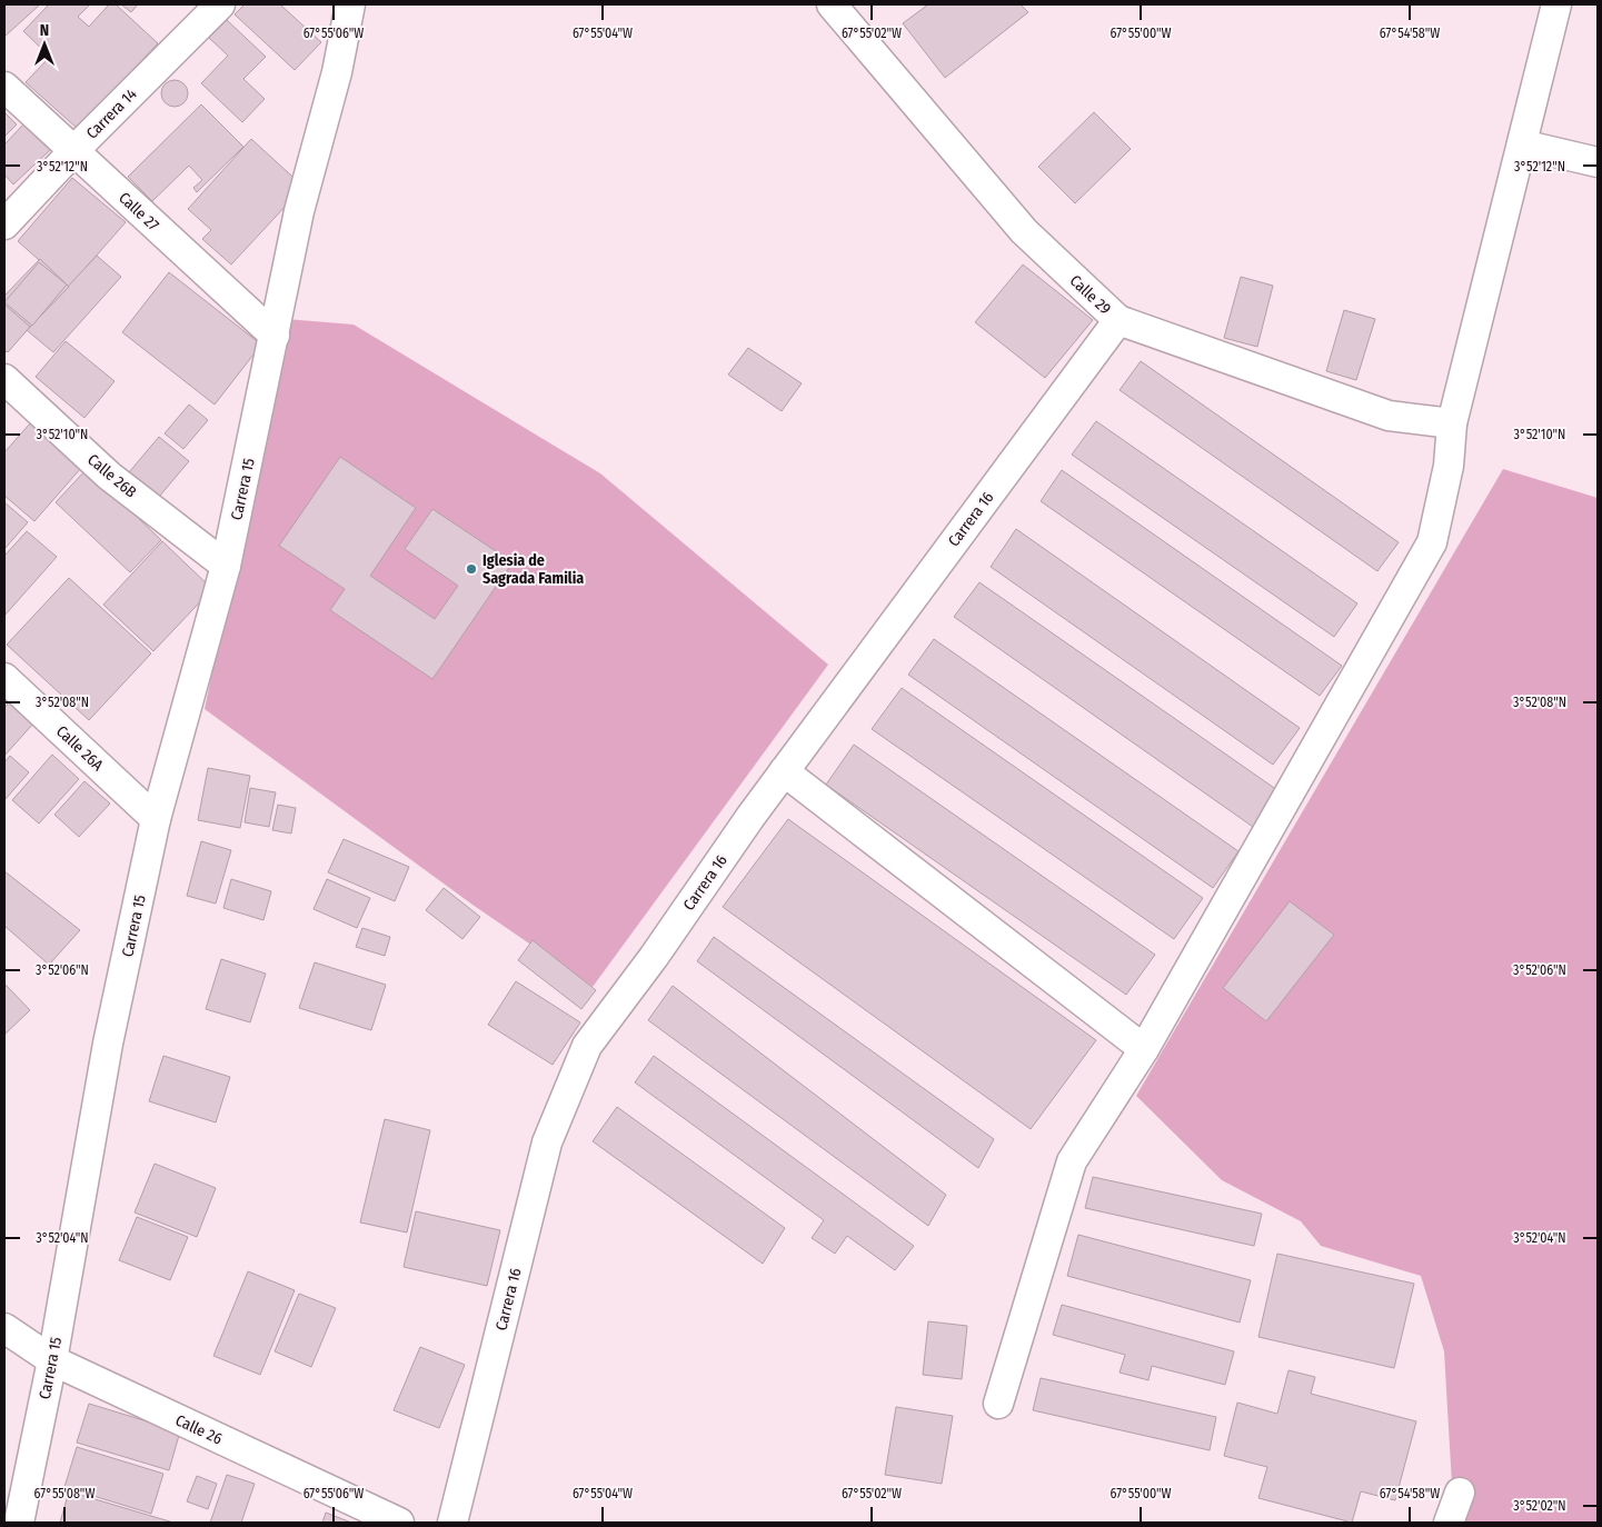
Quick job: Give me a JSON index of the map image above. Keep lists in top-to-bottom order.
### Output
{
  "streets": {
    "street": [
      "Carrera 14",
      "Calle 27",
      "Calle 29",
      "Calle 26B",
      "Carrera 15",
      "Carrera 16",
      "Calle 26A",
      "Calle 26"
    ]
  },
  "crossings": [
    ["Carrera 14", "Calle 27"],
    ["Calle 27", "Carrera 15"],
    ["Calle 29", "Carrera 16"],
    ["Calle 26B", "Carrera 15"],
    ["Carrera 15", "Calle 26A"],
    ["Carrera 15", "Calle 26"]
  ],
  "places": ["Iglesia de Sagrada Familia"],
  "north": "top",
  "coordinates": [
    "67°55'06\"W",
    "67°55'04\"W",
    "67°55'02\"W",
    "67°55'00\"W",
    "67°54'58\"W",
    "3°52'12\"N",
    "3°52'10\"N",
    "3°52'08\"N",
    "3°52'06\"N",
    "3°52'04\"N",
    "67°55'08\"W",
    "3°52'02\"N"
  ]
}
